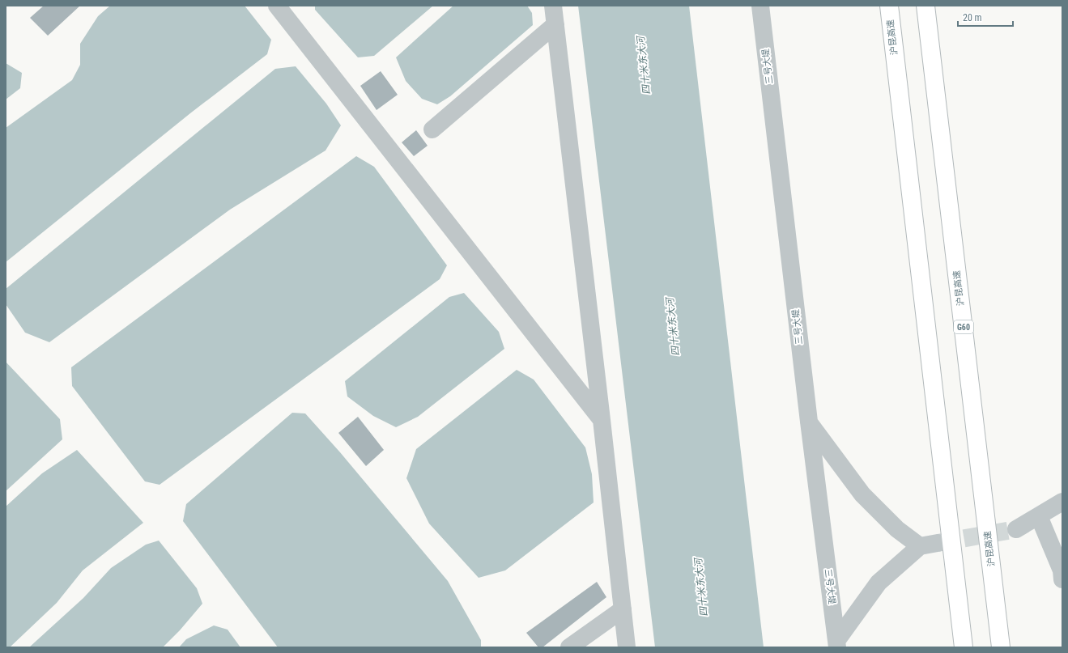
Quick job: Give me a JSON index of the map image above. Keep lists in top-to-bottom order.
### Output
{
  "streets": {
    "highway": ["沪昆高速", "G60"],
    "street": ["三号大堤"]
  },
  "water": ["四十米东大河"],
  "scale_bar": "20 m"
}
